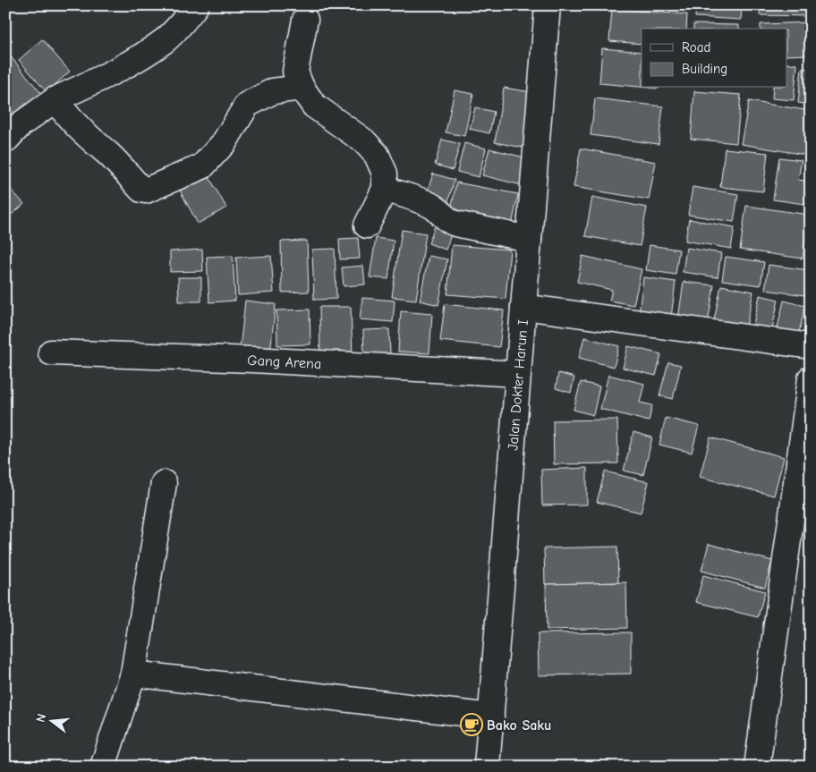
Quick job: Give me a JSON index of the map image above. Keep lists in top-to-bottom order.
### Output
{
  "streets": {
    "street": ["Gang Arena", "Jalan Dokter Harun I"]
  },
  "crossings": [
    ["Gang Arena", "Jalan Dokter Harun I"]
  ],
  "places": {
    "cafe": ["Bako Saku"]
  },
  "legend": ["Road", "Building"],
  "north": "left"
}
